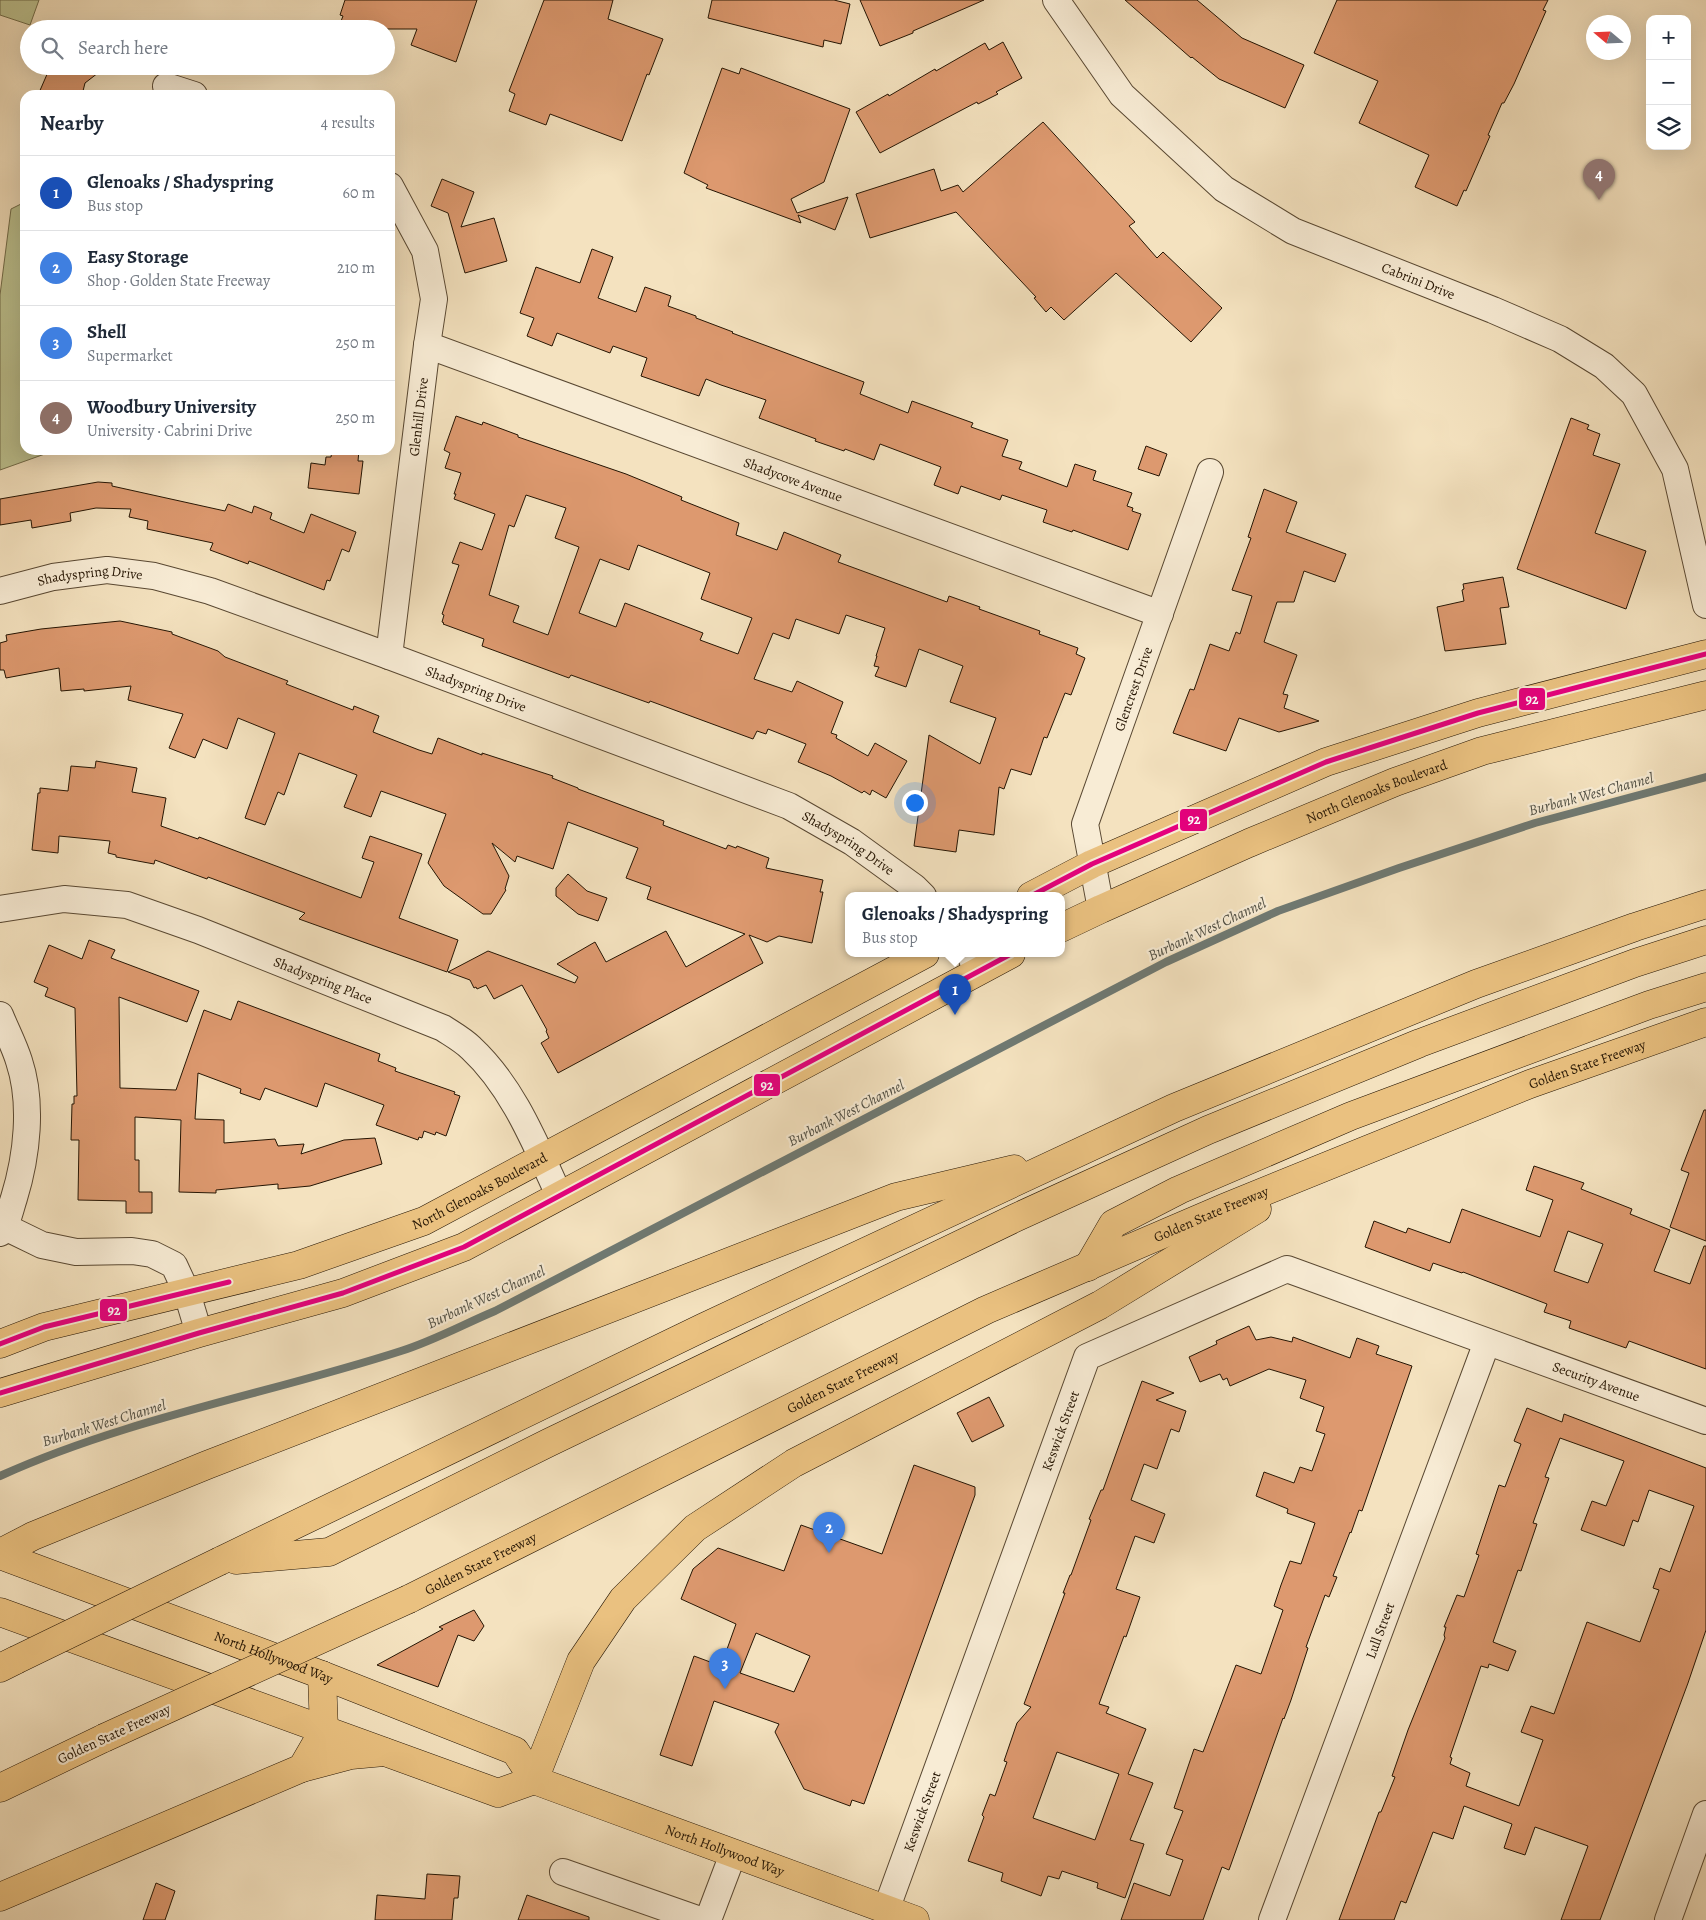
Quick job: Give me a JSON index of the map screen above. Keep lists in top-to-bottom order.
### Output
{
  "streets": {
    "main road": ["North Glenoaks Boulevard", "Golden State Freeway", "North Hollywood Way"],
    "street": [
      "Cabrini Drive",
      "Glenhill Drive",
      "Shadycove Avenue",
      "Shadyspring Drive",
      "Glencrest Drive",
      "Shadyspring Place",
      "Security Avenue",
      "Keswick Street",
      "Lull Street"
    ]
  },
  "crossings": [
    ["Glenhill Drive", "Shadycove Avenue"],
    ["Glenhill Drive", "Shadyspring Drive"],
    ["Shadycove Avenue", "Glencrest Drive"],
    ["Glencrest Drive", "North Glenoaks Boulevard"],
    ["North Glenoaks Boulevard", "Shadyspring Place"],
    ["Security Avenue", "Keswick Street"],
    ["Security Avenue", "Lull Street"],
    ["Keswick Street", "Lull Street"],
    ["Keswick Street", "North Hollywood Way"]
  ],
  "water": ["Burbank West Channel"],
  "lines": ["transit line 92"],
  "north": "left",
  "page": {
    "map_buttons": ["+", "−"],
    "search": "Search here",
    "heading": ["Nearby", "4 results"],
    "list": [
      {
        "mark": "1",
        "name": "Glenoaks / Shadyspring",
        "note": "Bus stop",
        "value": "60 m"
      },
      {
        "mark": "2",
        "name": "Easy Storage",
        "note": "Shop · Golden State Freeway",
        "value": "210 m"
      },
      {
        "mark": "3",
        "name": "Shell",
        "note": "Supermarket",
        "value": "250 m"
      },
      {
        "mark": "4",
        "name": "Woodbury University",
        "note": "University · Cabrini Drive",
        "value": "250 m"
      }
    ],
    "pins": [
      "4",
      "1",
      "2",
      "3"
    ],
    "popup": ["Glenoaks / Shadyspring", "Bus stop"]
  }
}
